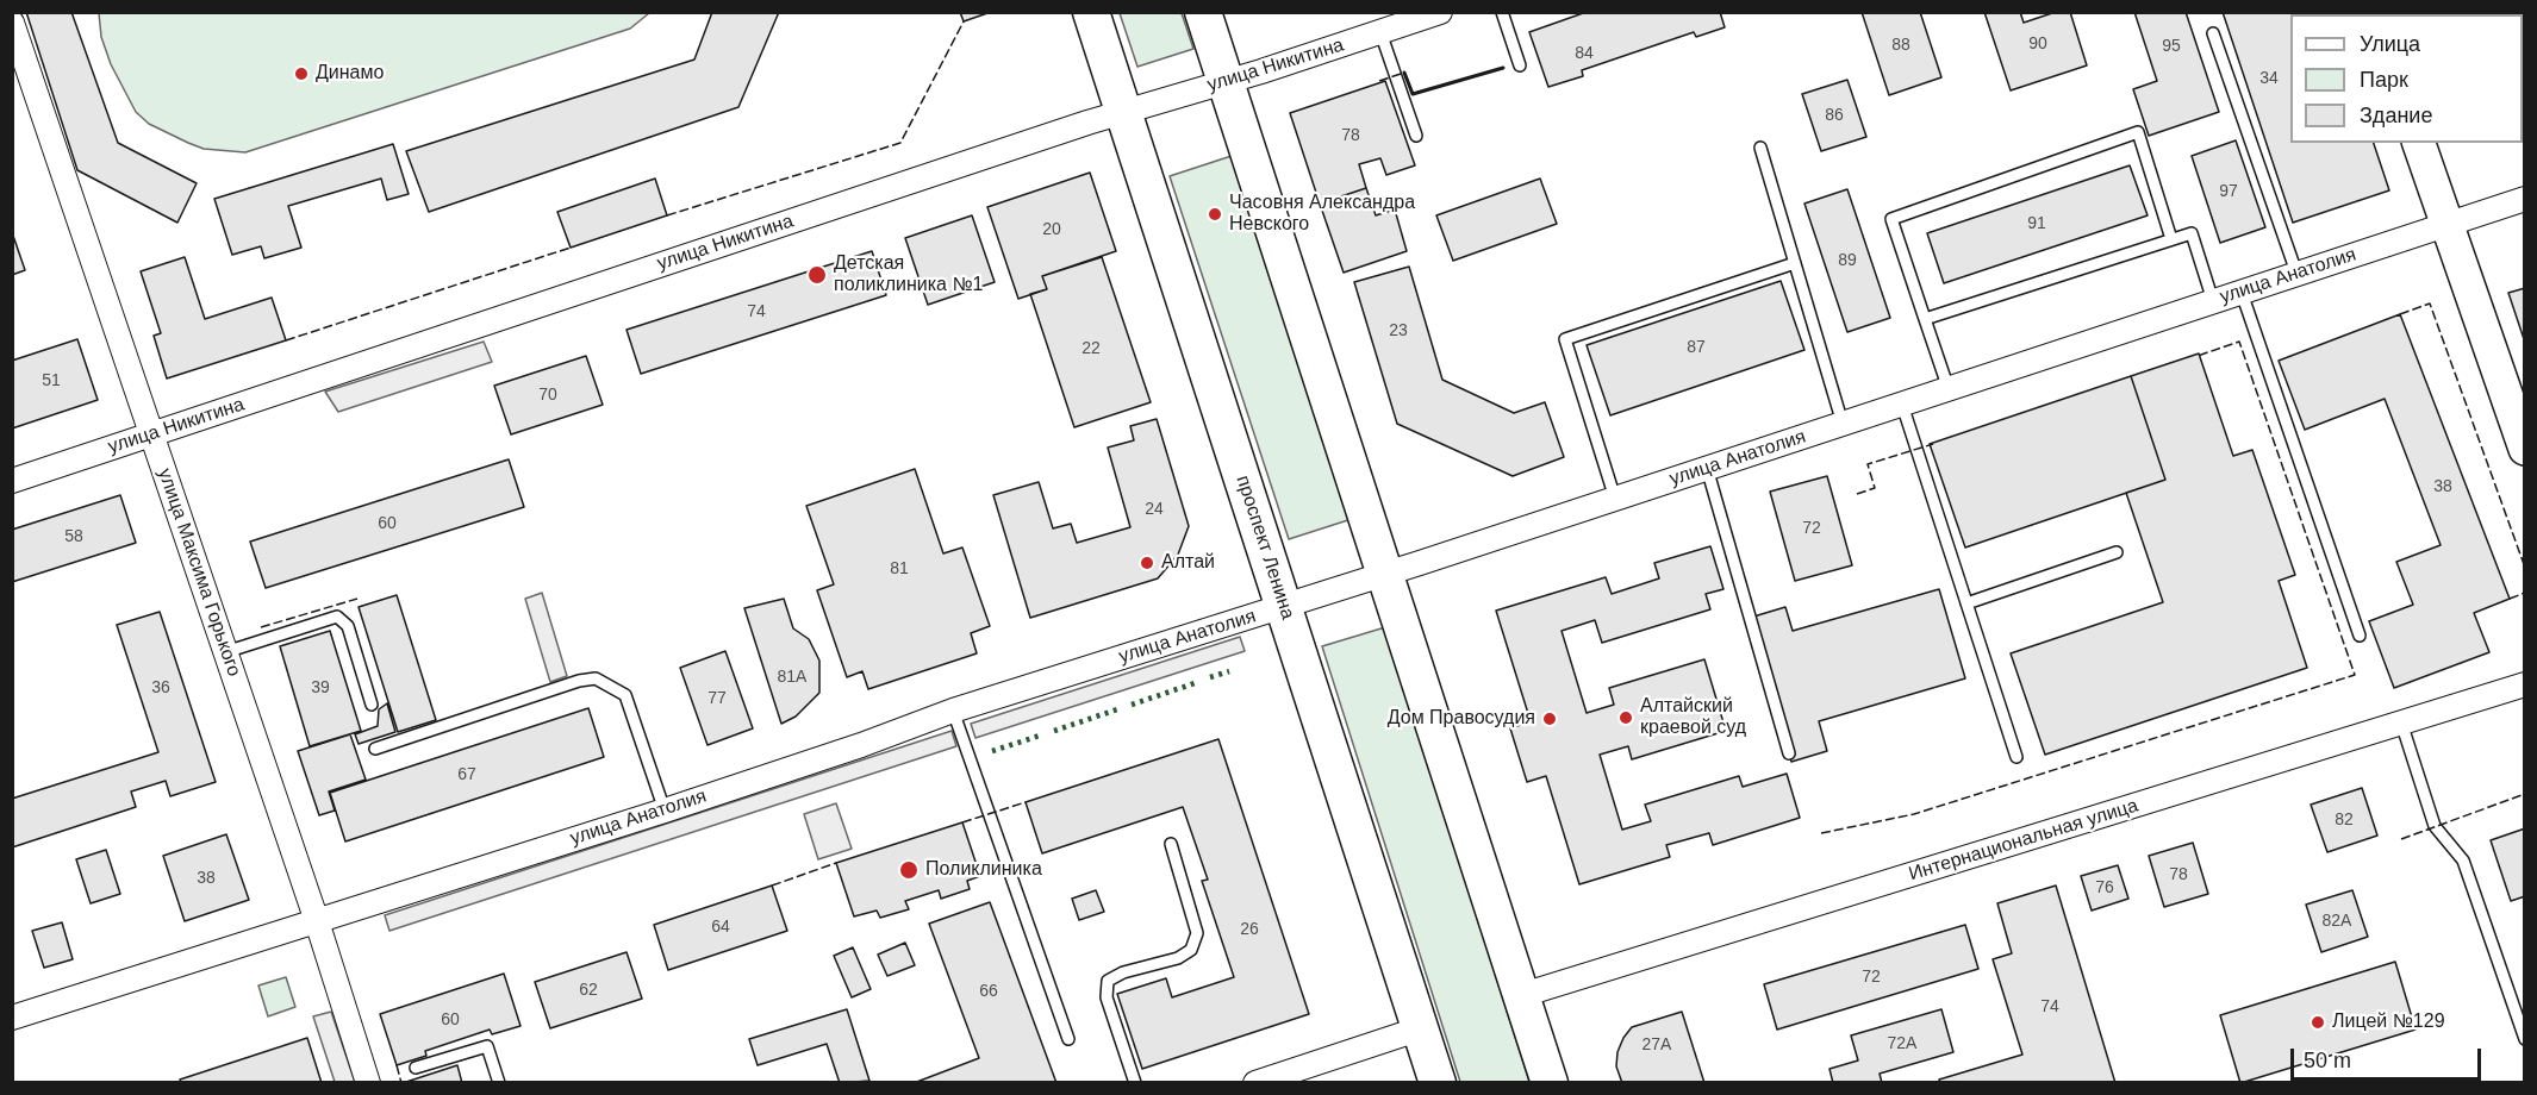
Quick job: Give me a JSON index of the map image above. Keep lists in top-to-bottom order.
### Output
{
  "streets": {
    "main road": ["проспект Ленина"],
    "street": [
      "улица Никитина",
      "улица Анатолия",
      "улица Максима Горького",
      "Интернациональная улица"
    ]
  },
  "crossings": [
    ["улица Никитина", "проспект Ленина"],
    ["улица Никитина", "улица Максима Горького"],
    ["улица Анатолия", "проспект Ленина"],
    ["улица Анатолия", "улица Максима Горького"]
  ],
  "places": [
    "Динамо",
    "Часовня Александра Невского",
    "Детская поликлиника №1",
    "Алтай",
    "Алтайский краевой суд",
    "Дом Правосудия",
    "Поликлиника",
    "Лицей №129"
  ],
  "house_numbers": [
    "90",
    "88",
    "95",
    "84",
    "34",
    "86",
    "78",
    "97",
    "91",
    "20",
    "89",
    "74",
    "23",
    "87",
    "22",
    "51",
    "70",
    "38",
    "24",
    "60",
    "72",
    "58",
    "81",
    "81А",
    "36",
    "39",
    "77",
    "67",
    "82",
    "78",
    "38",
    "76",
    "82А",
    "64",
    "26",
    "72",
    "62",
    "66",
    "74",
    "60",
    "72А",
    "27А"
  ],
  "legend": ["Улица", "Парк", "Здание"],
  "scale_bar": "50 m"
}
